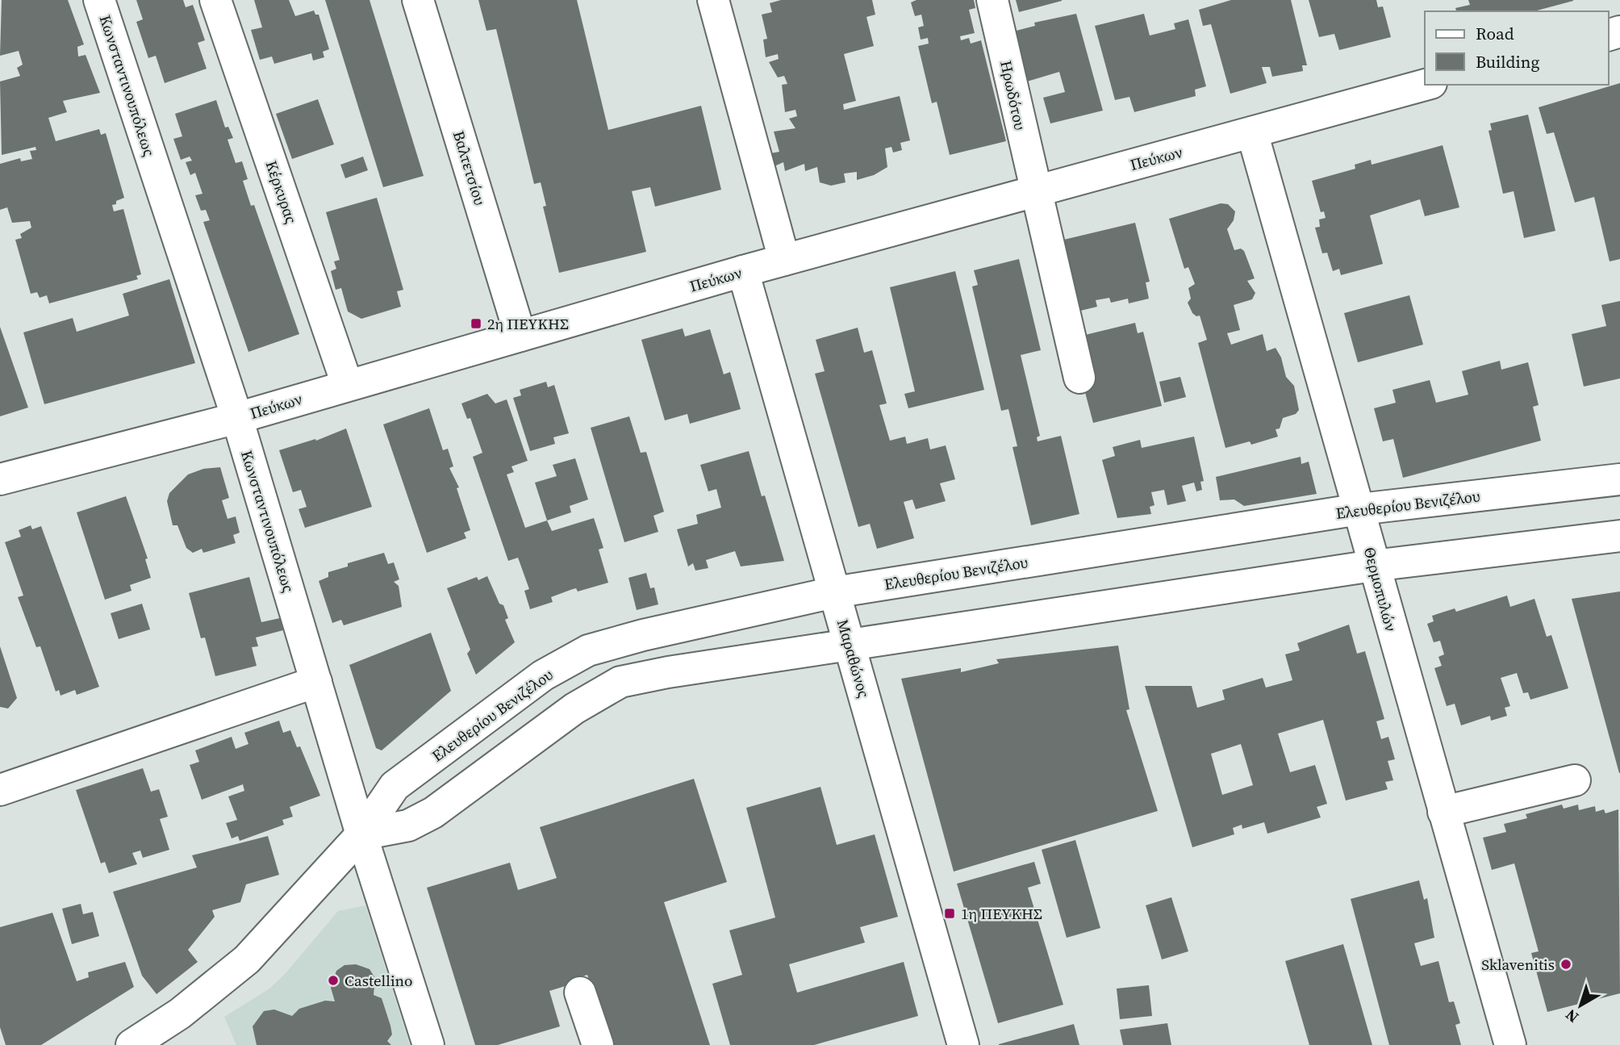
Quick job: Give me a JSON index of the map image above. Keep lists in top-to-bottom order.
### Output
{
  "streets": {
    "street": [
      "Κωνσταντινουπόλεως",
      "Ηρωδότου",
      "Πεύκων",
      "Βαλτετσίου",
      "Κέρκυρας",
      "Ελευθερίου Βενιζέλου",
      "Θερμοπυλών",
      "Μαραθώνος"
    ]
  },
  "crossings": [
    ["Κωνσταντινουπόλεως", "Πεύκων"],
    ["Κωνσταντινουπόλεως", "Ελευθερίου Βενιζέλου"],
    ["Ηρωδότου", "Πεύκων"],
    ["Πεύκων", "Βαλτετσίου"],
    ["Πεύκων", "Κέρκυρας"],
    ["Πεύκων", "Θερμοπυλών"],
    ["Πεύκων", "Μαραθώνος"],
    ["Ελευθερίου Βενιζέλου", "Θερμοπυλών"],
    ["Ελευθερίου Βενιζέλου", "Μαραθώνος"]
  ],
  "places": {
    "transit": ["2η ΠΕΥΚΗΣ", "1η ΠΕΥΚΗΣ"],
    "other": ["Sklavenitis", "Castellino"]
  },
  "legend": ["Road", "Building"],
  "north": "bottom left"
}
